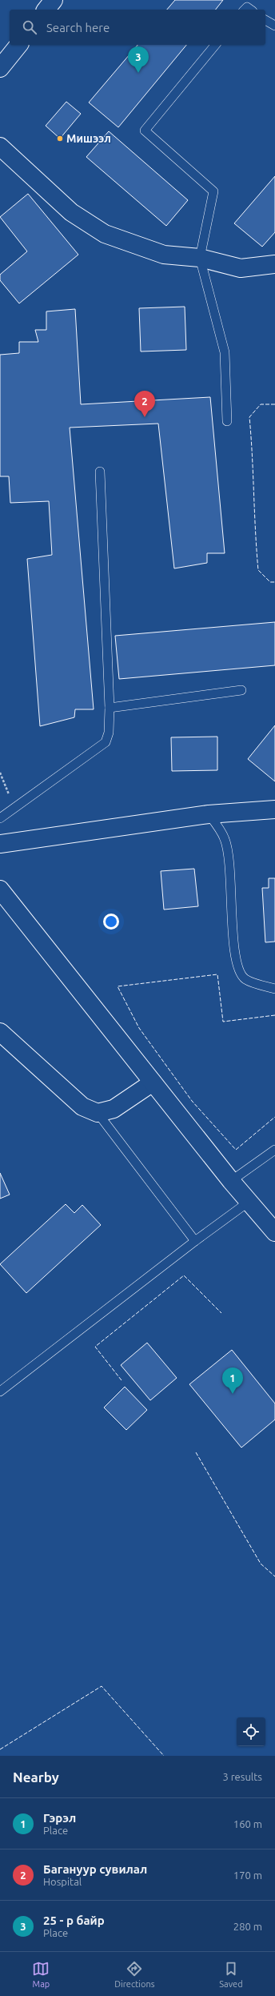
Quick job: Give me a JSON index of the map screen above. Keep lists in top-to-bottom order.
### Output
{
  "places": ["Мишээл"],
  "page": {
    "search": "Search here",
    "pins": ["3", "2", "1"],
    "heading": ["Nearby", "3 results"],
    "list": [
      {
        "mark": "1",
        "name": "Гэрэл",
        "note": "Place",
        "value": "160 m"
      },
      {
        "mark": "2",
        "name": "Багануур сувилал",
        "note": "Hospital",
        "value": "170 m"
      },
      {
        "mark": "3",
        "name": "25 - р байр",
        "note": "Place",
        "value": "280 m"
      }
    ],
    "nav": ["Map", "Directions", "Saved"]
  }
}
